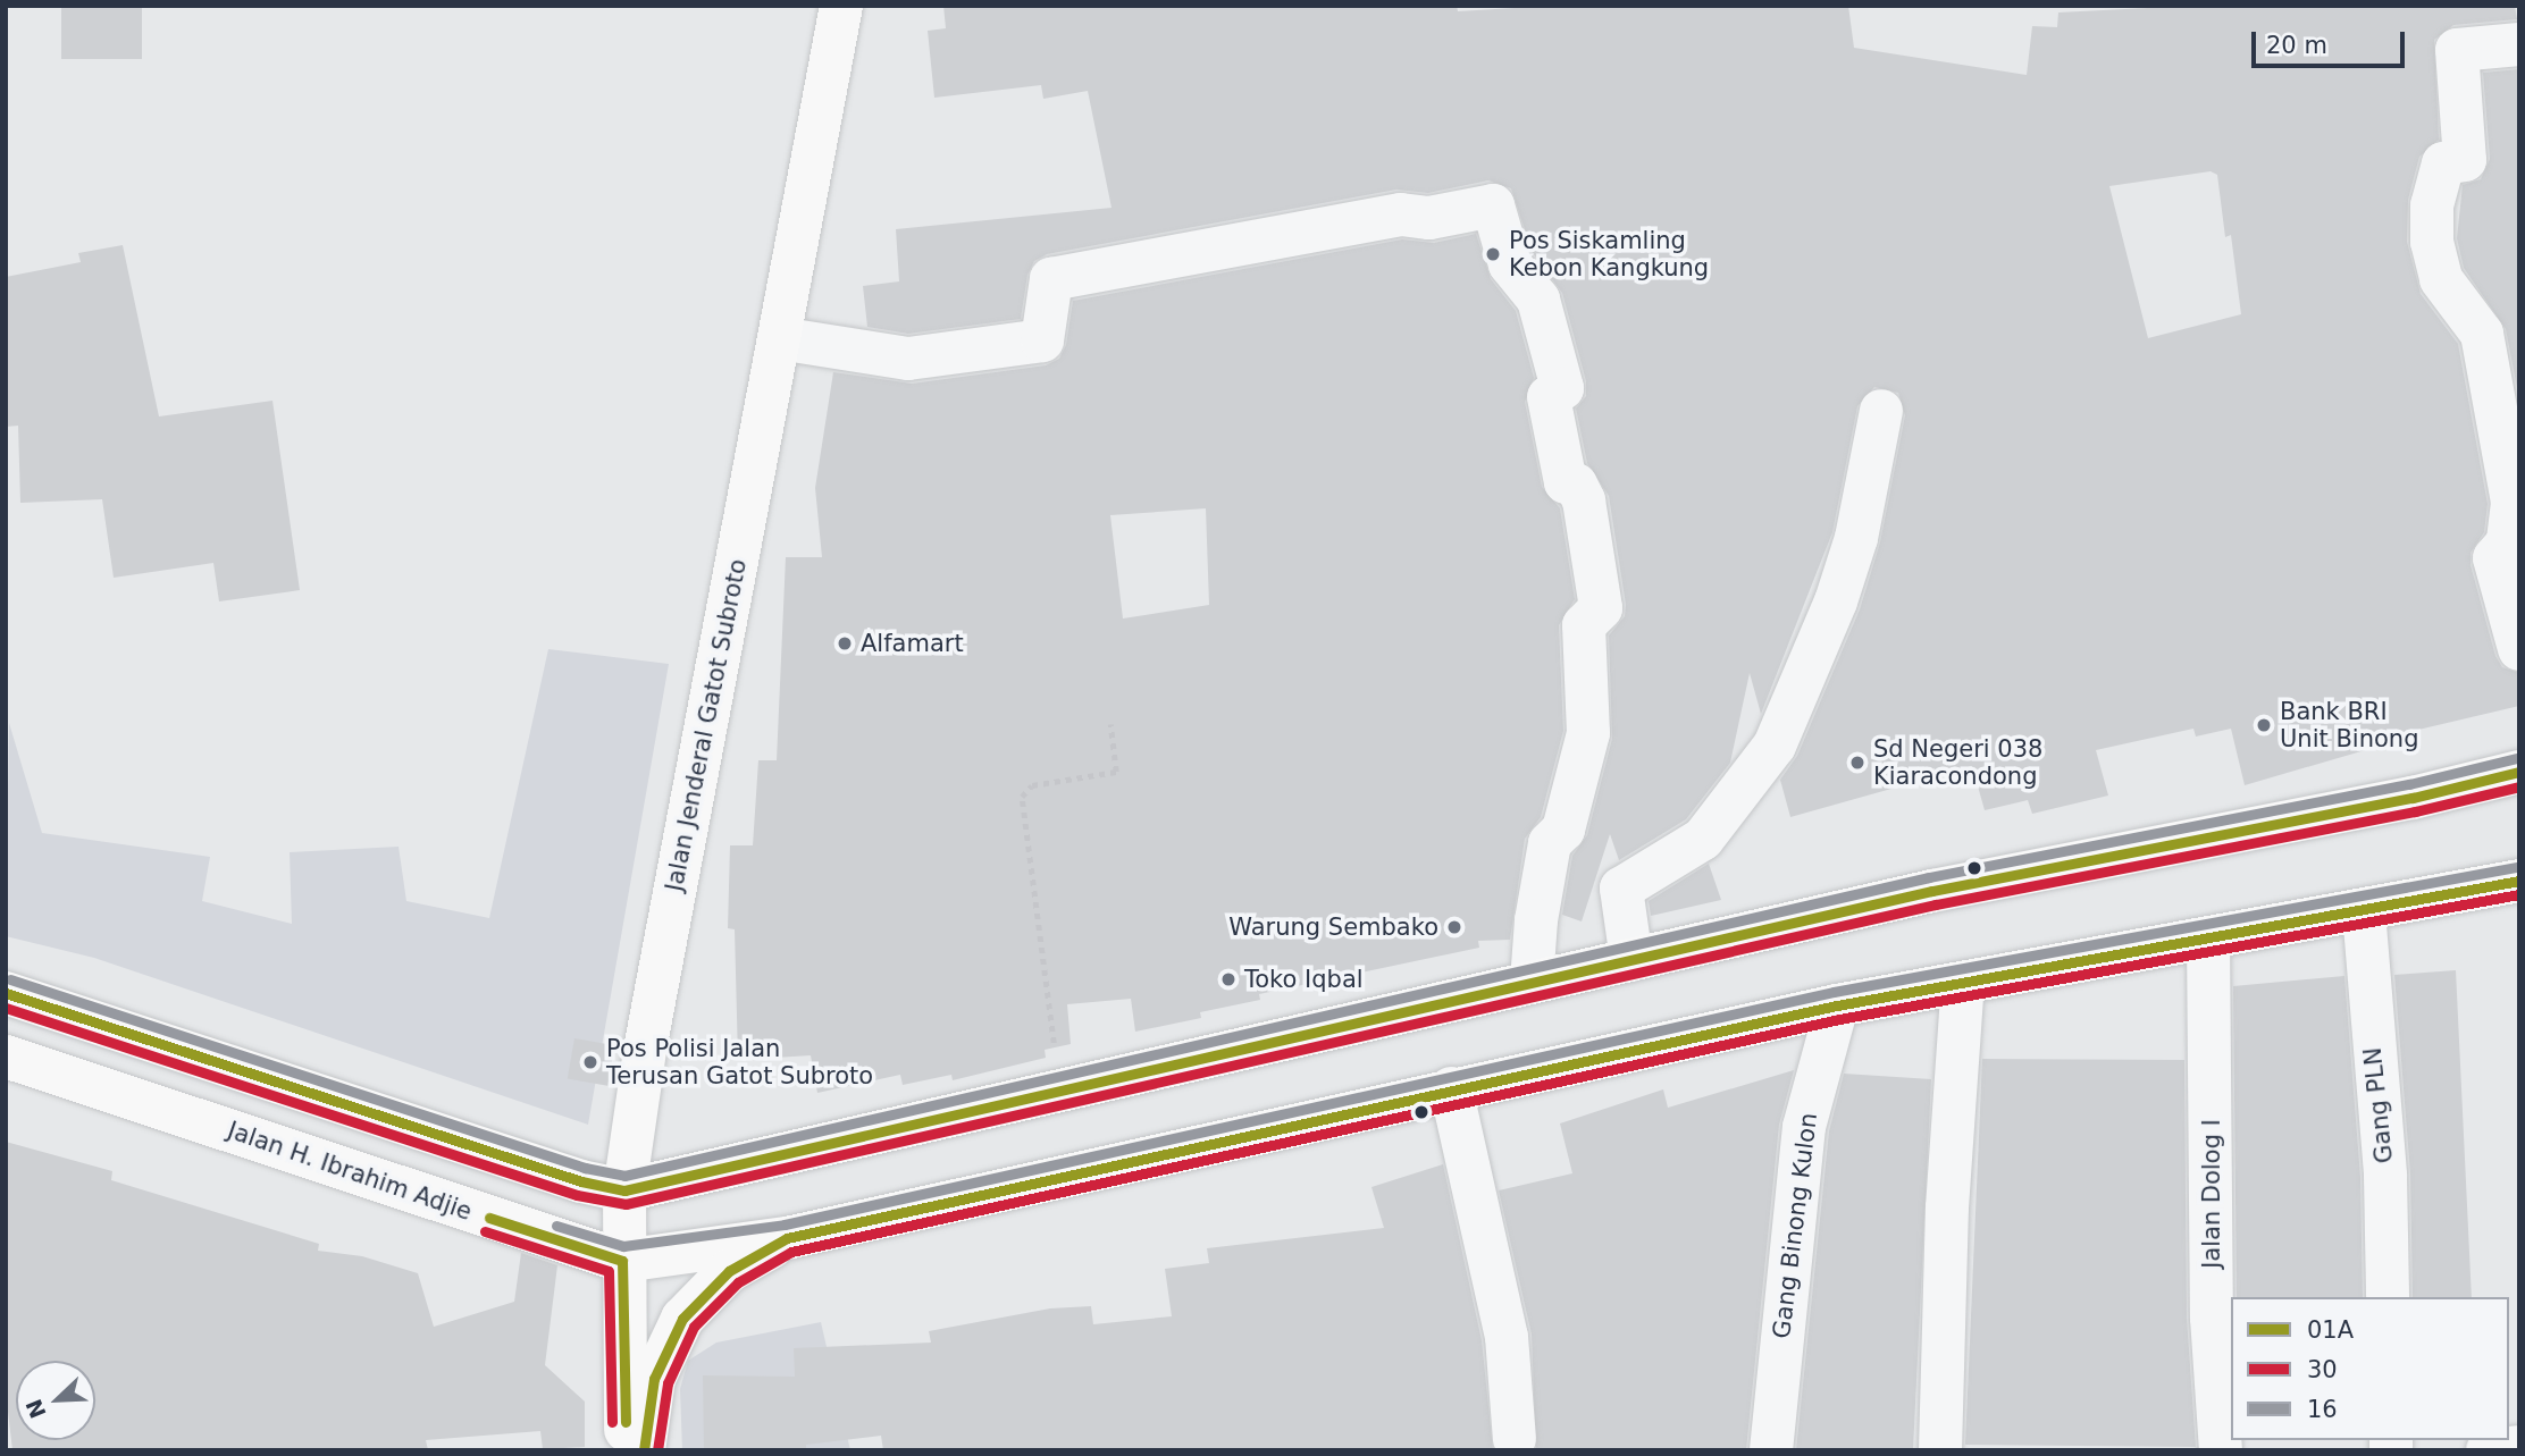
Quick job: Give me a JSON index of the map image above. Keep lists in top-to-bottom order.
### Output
{
  "streets": {
    "main road": ["Jalan Jenderal Gatot Subroto", "Jalan H. Ibrahim Adjie"],
    "street": ["Gang PLN", "Jalan Dolog I", "Gang Binong Kulon"]
  },
  "crossings": [
    ["Jalan Jenderal Gatot Subroto", "Jalan H. Ibrahim Adjie"],
    ["Gang PLN", "Jalan H. Ibrahim Adjie"],
    ["Jalan H. Ibrahim Adjie", "Jalan Dolog I"],
    ["Jalan H. Ibrahim Adjie", "Gang Binong Kulon"]
  ],
  "places": [
    "Pos Siskamling Kebon Kangkung",
    "Alfamart",
    "Bank BRI Unit Binong",
    "Sd Negeri 038 Kiaracondong",
    "Warung Sembako",
    "Toko Iqbal",
    "Pos Polisi Jalan Terusan Gatot Subroto"
  ],
  "lines": ["transit line 16", "transit line 01A", "transit line 30"],
  "legend": ["01A", "30", "16"],
  "scale_bar": "20 m",
  "north": "bottom left"
}
